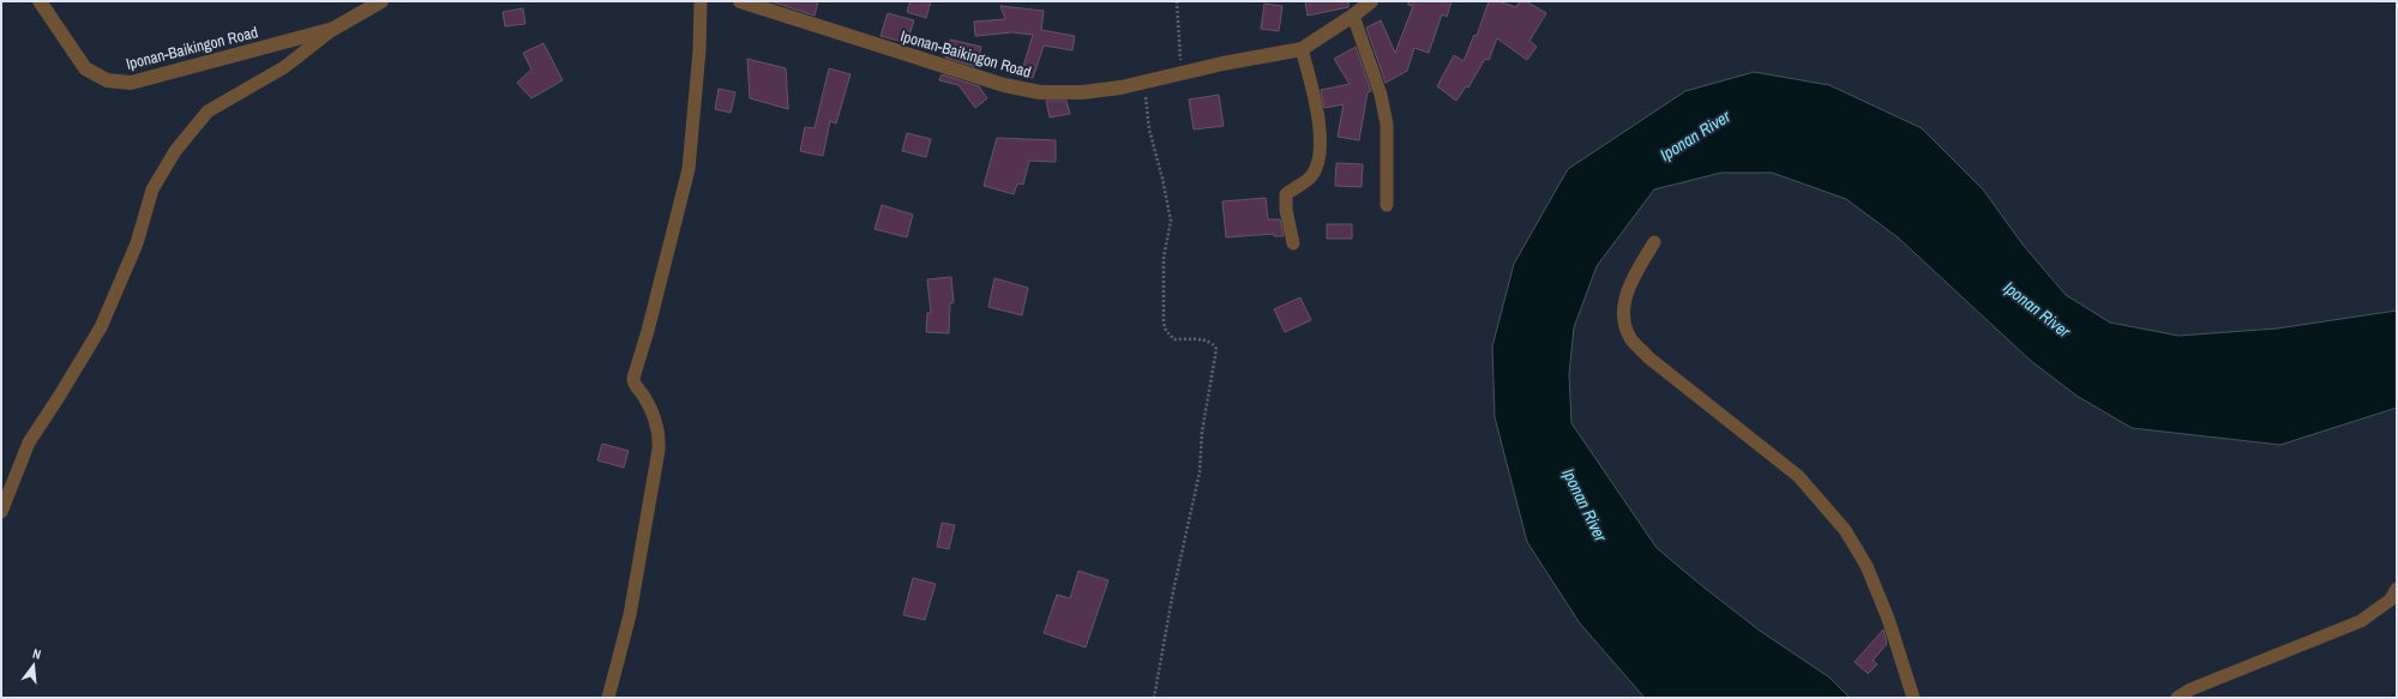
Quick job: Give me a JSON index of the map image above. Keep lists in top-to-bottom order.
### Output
{
  "streets": {
    "street": ["Iponan-Baikingon Road"]
  },
  "water": ["Iponan River"],
  "north": "top"
}
